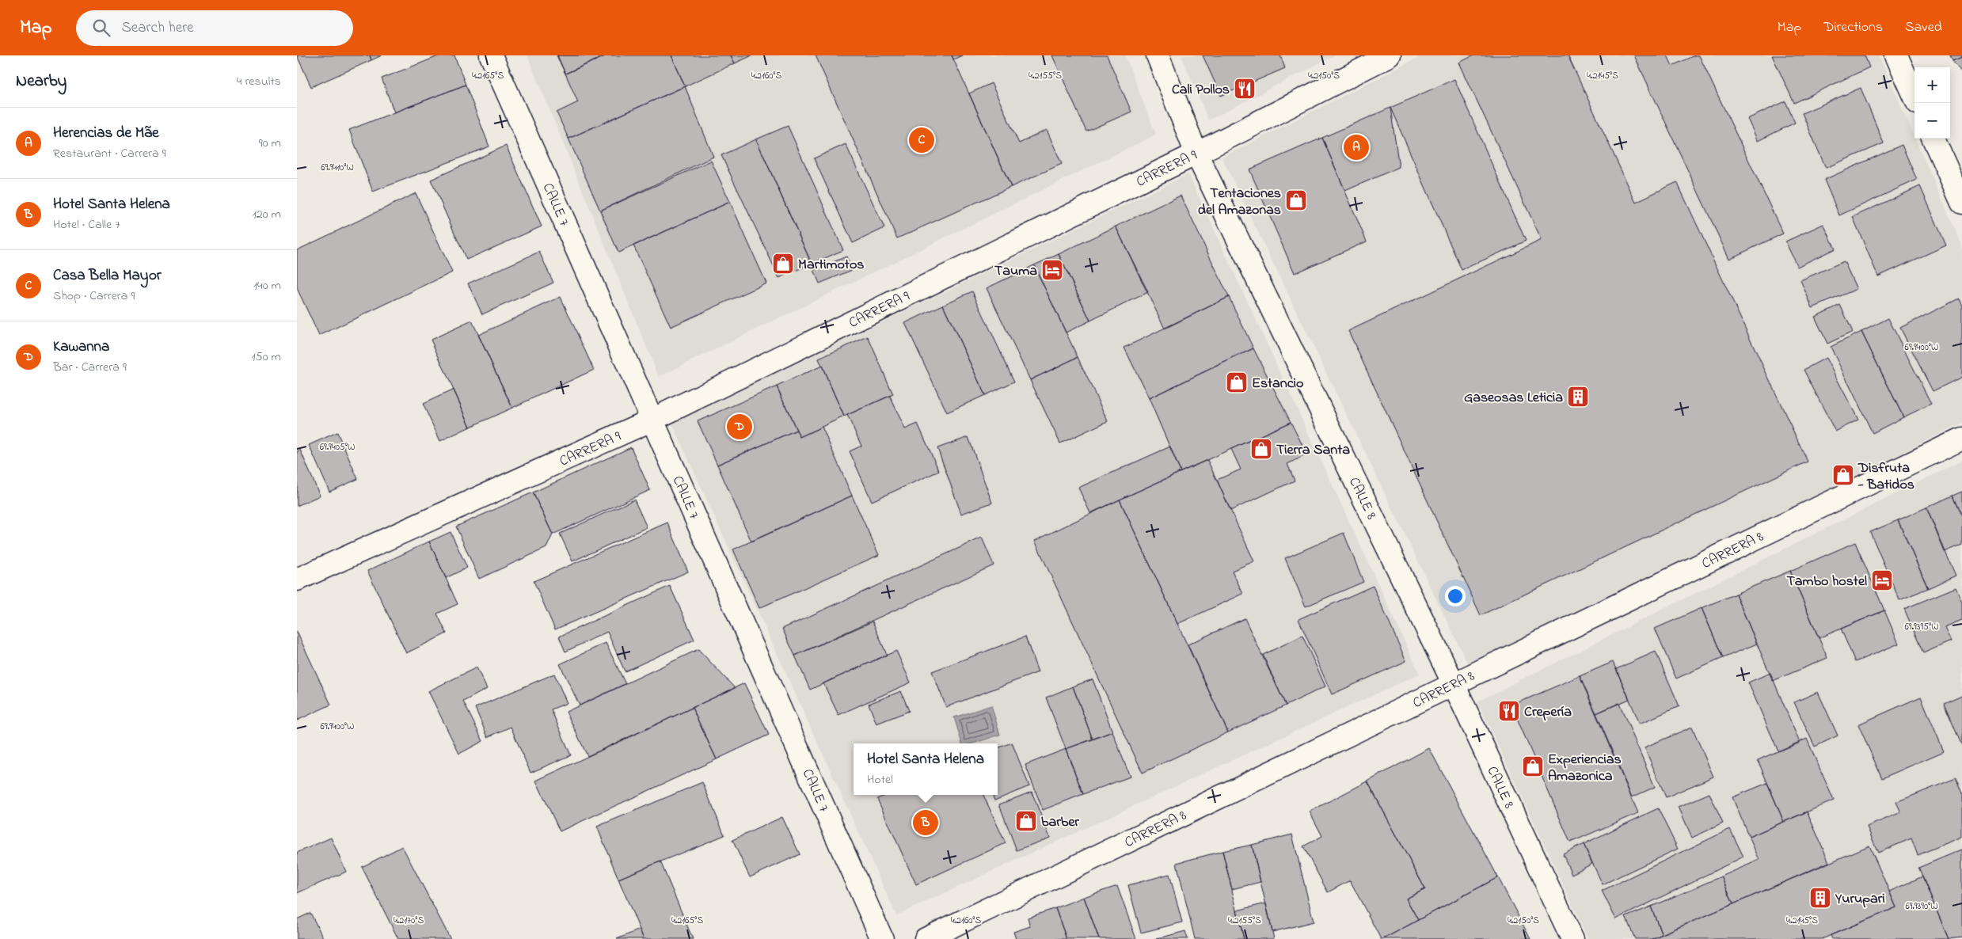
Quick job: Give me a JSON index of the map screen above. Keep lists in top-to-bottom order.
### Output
{
  "streets": {
    "street": [
      "CARRERA 9",
      "CALLE 7",
      "CALLE 8",
      "CARRERA 8"
    ]
  },
  "crossings": [
    ["CARRERA 9", "CALLE 7"],
    ["CARRERA 9", "CALLE 8"],
    ["CALLE 8", "CARRERA 8"]
  ],
  "places": {
    "restaurant": ["Cali Pollos", "Crepería"],
    "shop": [
      "Tentaciones del Amazonas",
      "Martimotos",
      "Estancio",
      "Tierra Santa",
      "Disfruta - Batidos",
      "Experiencias Amazonica",
      "barber"
    ],
    "hotel": ["Tauma", "Tambo hostel"],
    "building": ["Gaseosas Leticia", "Yurupari"]
  },
  "page": {
    "header": "Map",
    "search": "Search here",
    "nav": ["Map", "Directions", "Saved"],
    "heading": ["Nearby", "4 results"],
    "map_buttons": ["+", "−"],
    "list": [
      {
        "mark": "A",
        "name": "Herencias de Mãe",
        "note": "Restaurant · Carrera 9",
        "value": "90 m"
      },
      {
        "mark": "B",
        "name": "Hotel Santa Helena",
        "note": "Hotel · Calle 7",
        "value": "120 m"
      },
      {
        "mark": "C",
        "name": "Casa Bella Mayor",
        "note": "Shop · Carrera 9",
        "value": "140 m"
      },
      {
        "mark": "D",
        "name": "Kawanna",
        "note": "Bar · Carrera 9",
        "value": "150 m"
      }
    ],
    "pins": [
      "C",
      "A",
      "D",
      "B"
    ],
    "popup": ["Hotel Santa Helena", "Hotel"]
  },
  "coordinates": [
    "4.2165°S",
    "4.2160°S",
    "4.2155°S",
    "4.2150°S",
    "4.2145°S",
    "69.9410°W",
    "69.9400°W",
    "69.9405°W",
    "69.9395°W",
    "69.9390°W",
    "4.2170°S"
  ]
}
